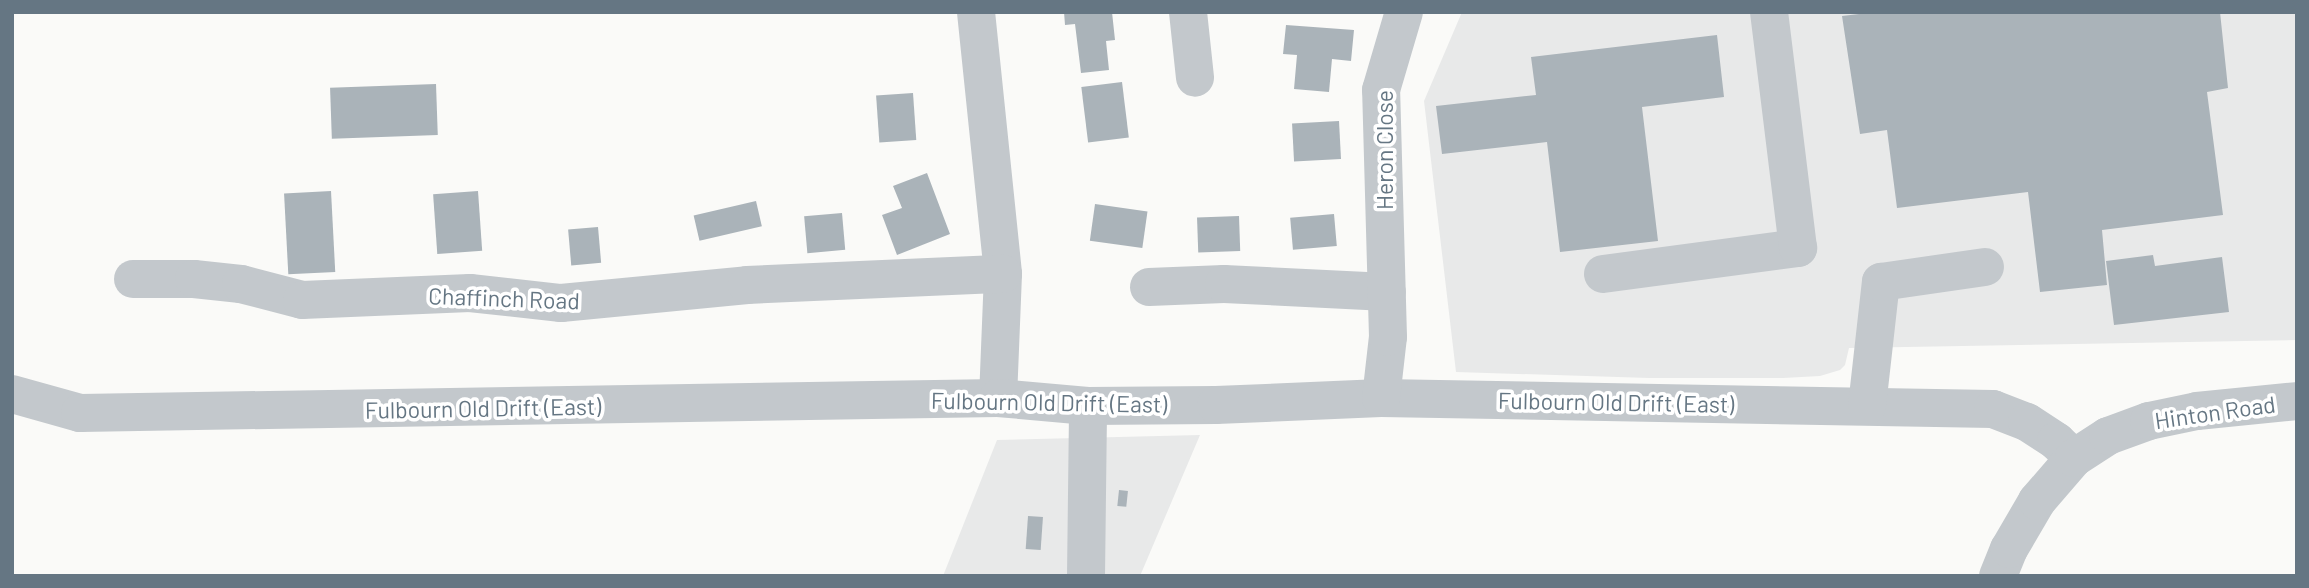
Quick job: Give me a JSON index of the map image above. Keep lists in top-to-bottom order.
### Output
{
  "streets": {
    "street": [
      "Heron Close",
      "Chaffinch Road",
      "Fulbourn Old Drift (East)",
      "Hinton Road"
    ]
  },
  "crossings": [
    ["Heron Close", "Fulbourn Old Drift (East)"],
    ["Fulbourn Old Drift (East)", "Hinton Road"]
  ]
}
